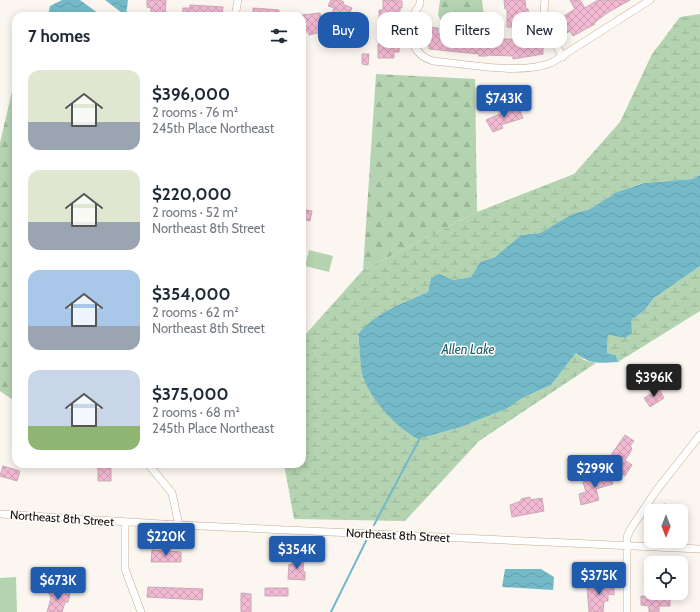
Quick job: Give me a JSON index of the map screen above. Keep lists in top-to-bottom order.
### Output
{
  "streets": {
    "street": ["Northeast 8th Street"]
  },
  "water": ["Allen Lake"],
  "north": "bottom",
  "page": {
    "chip": [
      "Buy",
      "Rent",
      "Filters",
      "New"
    ],
    "heading": "7 homes",
    "list": [
      {
        "name": "$396,000",
        "note": "2 rooms · 76 m² · 245th Place Northeast"
      },
      {
        "name": "$220,000",
        "note": "2 rooms · 52 m² · Northeast 8th Street"
      },
      {
        "name": "$354,000",
        "note": "2 rooms · 62 m² · Northeast 8th Street"
      },
      {
        "name": "$375,000",
        "note": "2 rooms · 68 m² · 245th Place Northeast"
      }
    ],
    "price": [
      "$743K",
      "$396K",
      "$299K",
      "$220K",
      "$354K",
      "$375K",
      "$673K"
    ]
  }
}
